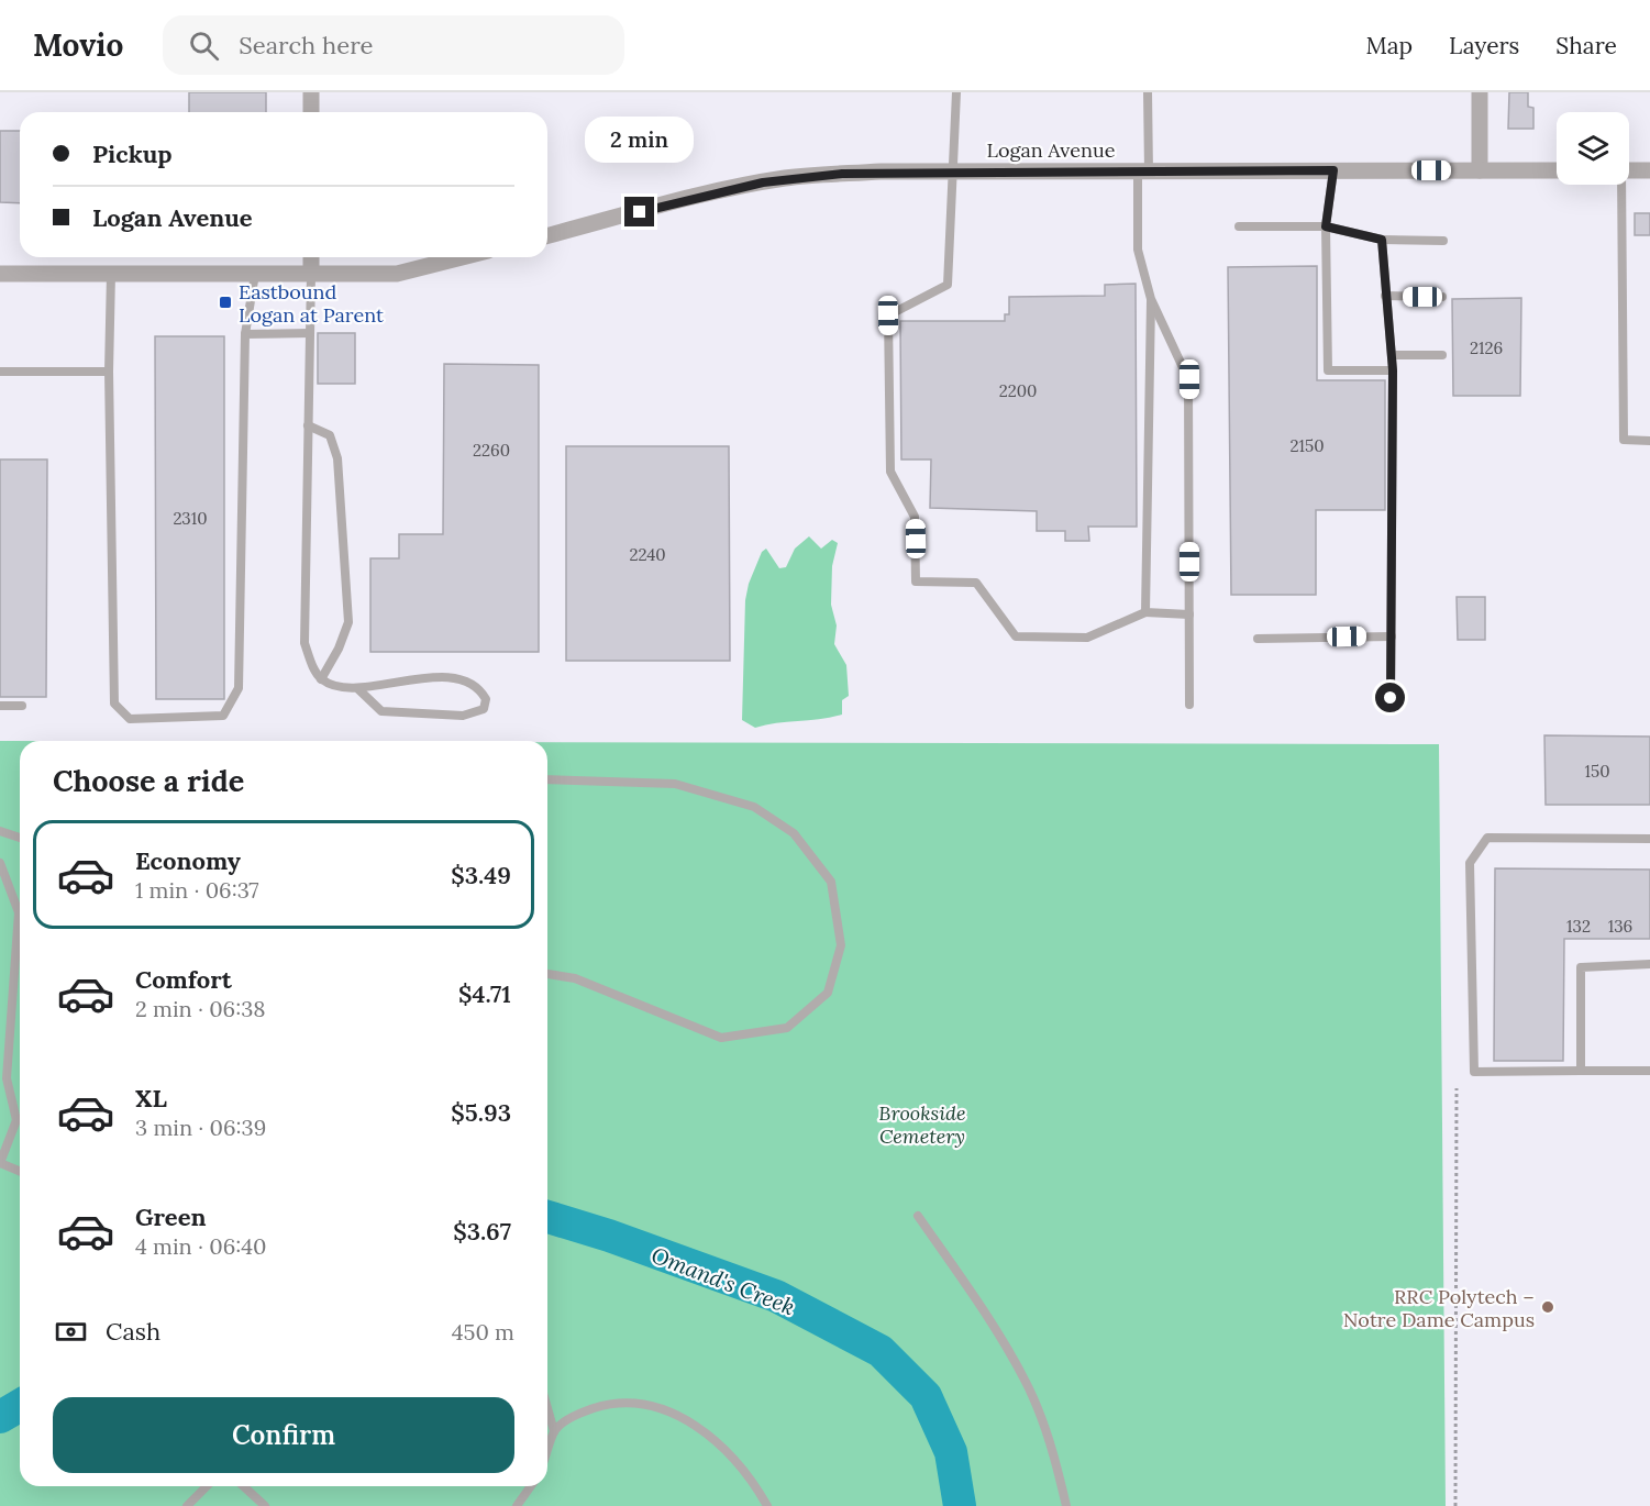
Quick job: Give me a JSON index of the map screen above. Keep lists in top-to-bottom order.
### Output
{
  "streets": {
    "street": ["Logan Avenue"]
  },
  "water": ["Omand's Creek"],
  "parks": ["Brookside Cemetery"],
  "places": {
    "transit": ["Eastbound Logan at Parent"],
    "other": ["RRC Polytech – Notre Dame Campus"]
  },
  "house_numbers": [
    "2126",
    "2200",
    "2150",
    "2260",
    "2310",
    "2240",
    "150",
    "132",
    "136"
  ],
  "page": {
    "header": "Movio",
    "search": "Search here",
    "nav": ["Map", "Layers", "Share"],
    "banner": ["Pickup", "Logan Avenue"],
    "bubble": "2 min",
    "heading": "Choose a ride",
    "list": [
      {
        "name": "Economy",
        "note": "1 min · 06:37",
        "value": "$3.49"
      },
      {
        "name": "Comfort",
        "note": "2 min · 06:38",
        "value": "$4.71"
      },
      {
        "name": "XL",
        "note": "3 min · 06:39",
        "value": "$5.93"
      },
      {
        "name": "Green",
        "note": "4 min · 06:40",
        "value": "$3.67"
      }
    ],
    "pay": ["Cash", "450 m"],
    "buttons": "Confirm"
  }
}
